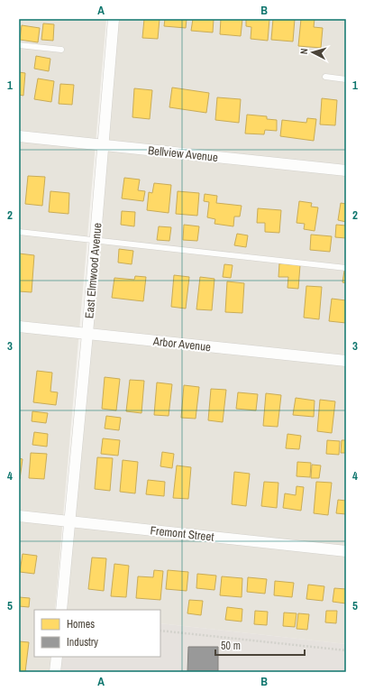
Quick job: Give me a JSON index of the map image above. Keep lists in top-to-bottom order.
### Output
{
  "streets": {
    "street": [
      "Bellview Avenue",
      "East Elmwood Avenue",
      "Arbor Avenue",
      "Fremont Street"
    ]
  },
  "crossings": [
    ["Bellview Avenue", "East Elmwood Avenue"],
    ["East Elmwood Avenue", "Arbor Avenue"],
    ["East Elmwood Avenue", "Fremont Street"]
  ],
  "legend": ["Homes", "Industry"],
  "scale_bar": "50 m",
  "north": "left",
  "grid": {
    "columns": ["A", "B"],
    "rows": [
      "1",
      "2",
      "3",
      "4",
      "5"
    ]
  }
}
